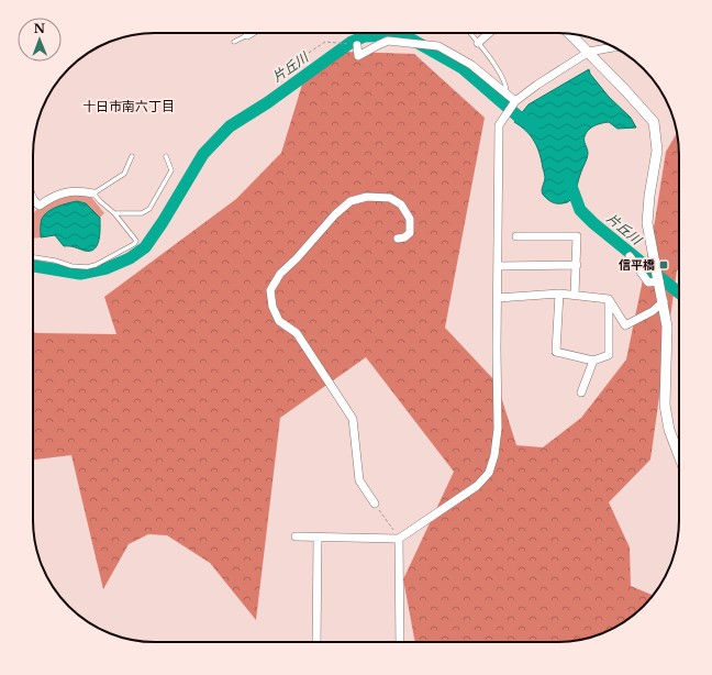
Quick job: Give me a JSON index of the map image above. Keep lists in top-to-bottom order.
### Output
{
  "districts": ["十日市南六丁目"],
  "water": ["片丘川"],
  "places": {
    "transit": ["信平橋"]
  },
  "north": "top"
}
